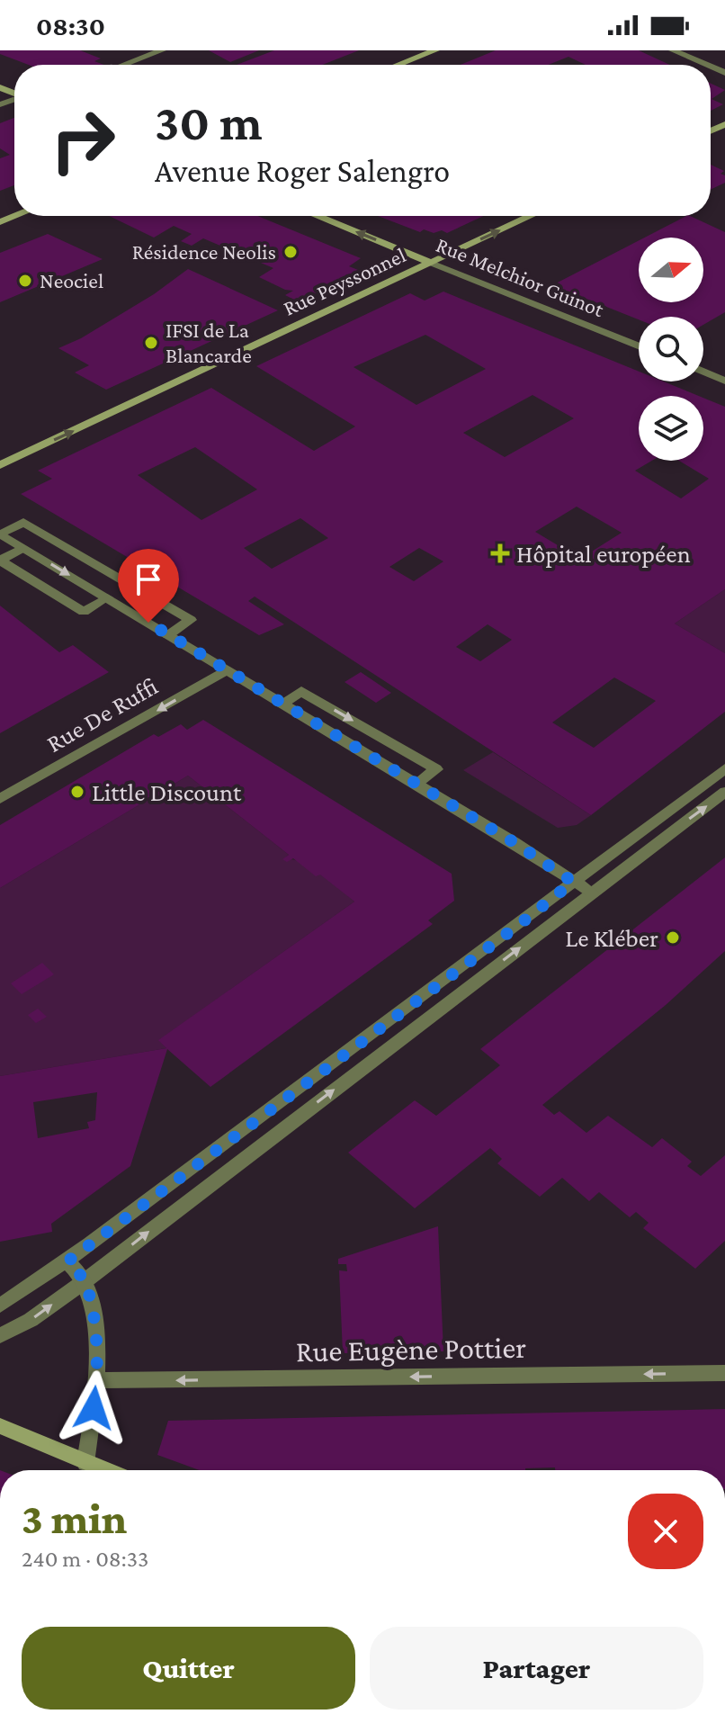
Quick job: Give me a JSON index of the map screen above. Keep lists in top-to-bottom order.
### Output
{
  "streets": {
    "street": [
      "Rue Melchior Guinot",
      "Rue Peyssonnel",
      "Rue De Ruffi",
      "Rue Eugène Pottier"
    ]
  },
  "crossings": [
    ["Rue Melchior Guinot", "Rue Peyssonnel"]
  ],
  "one_way": [
    "Rue Melchior Guinot",
    "Rue Peyssonnel",
    "Rue De Ruffi",
    "Rue Eugène Pottier"
  ],
  "places": {
    "other": [
      "Résidence Neolis",
      "Neociel",
      "IFSI de La Blancarde",
      "Little Discount",
      "Le Kléber"
    ],
    "health": ["Hôpital européen"]
  },
  "north": "right",
  "page": {
    "status": "08:30",
    "turn": ["30 m", "Avenue Roger Salengro"],
    "heading": ["3 min", "240 m · 08:33"],
    "buttons": ["Quitter", "Partager"]
  }
}
